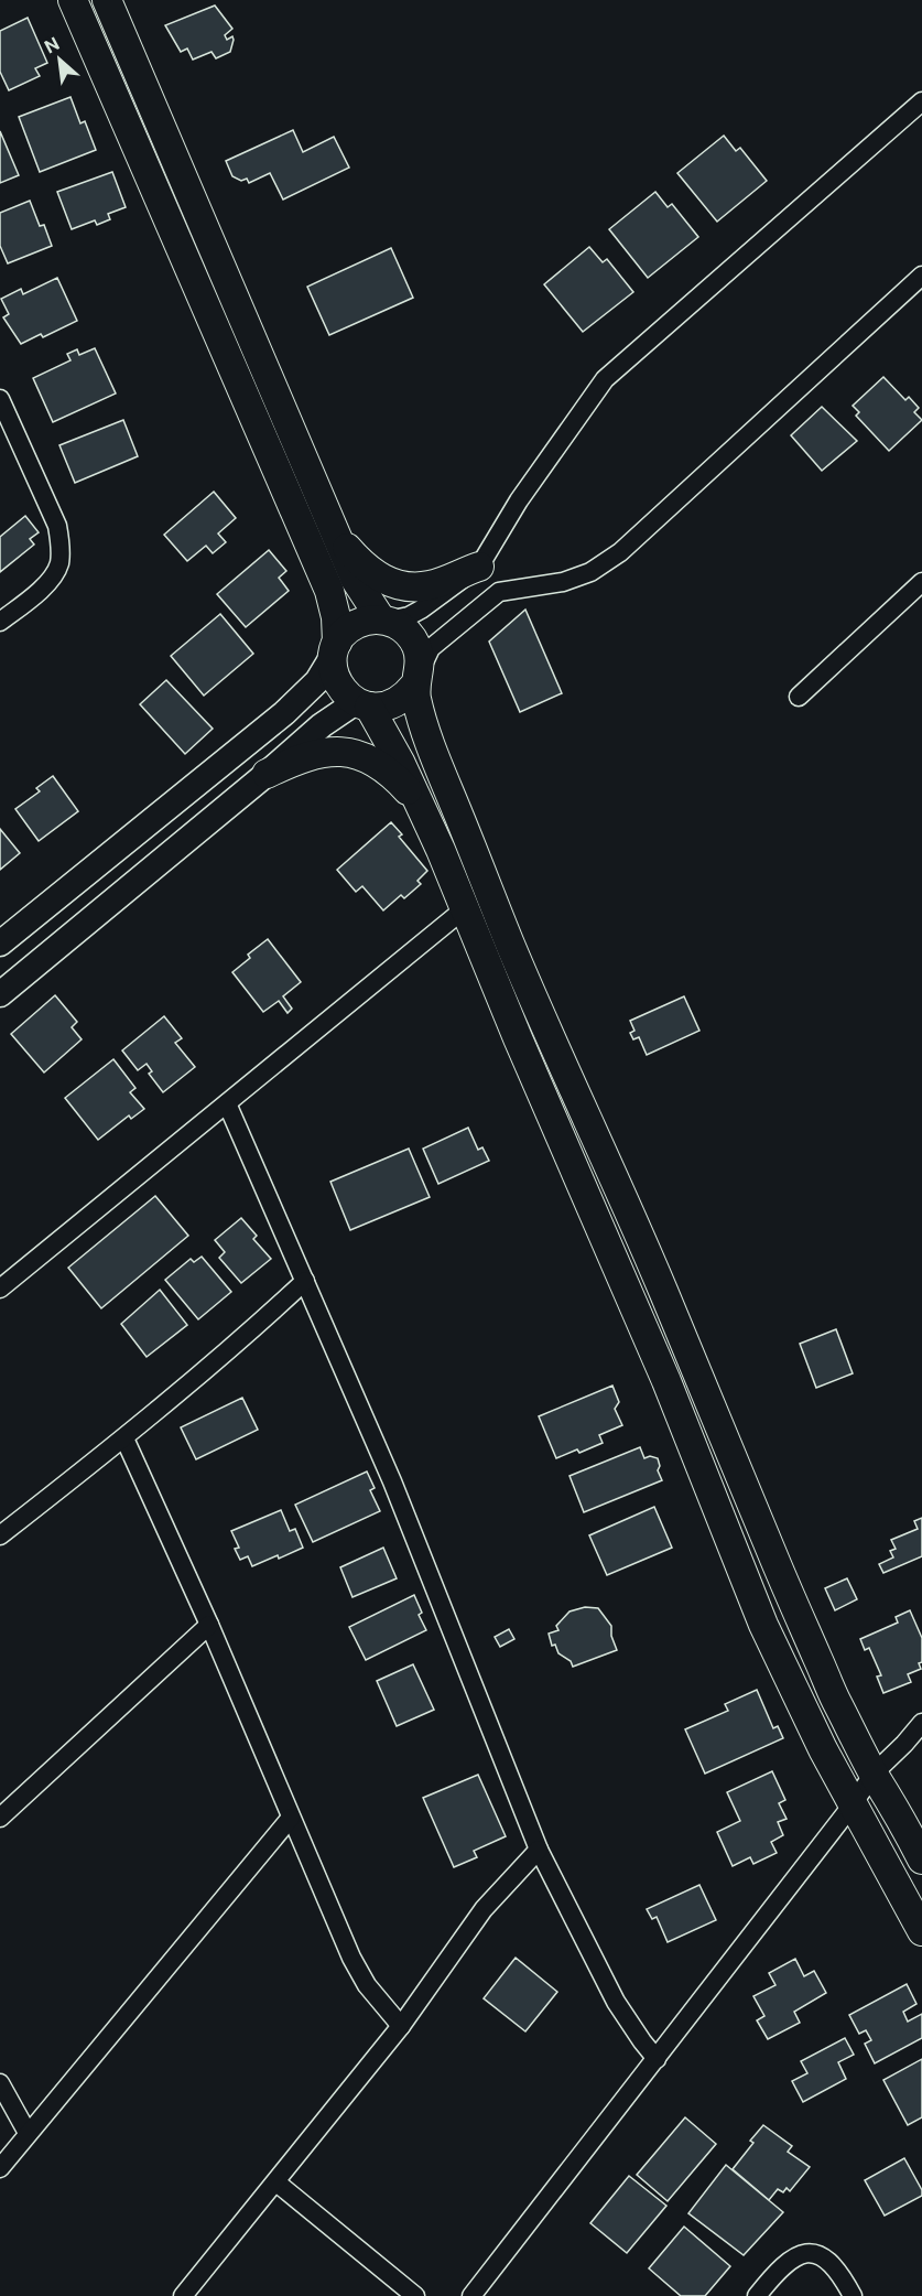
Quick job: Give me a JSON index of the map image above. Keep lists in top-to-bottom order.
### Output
{
  "north": "top left"
}
